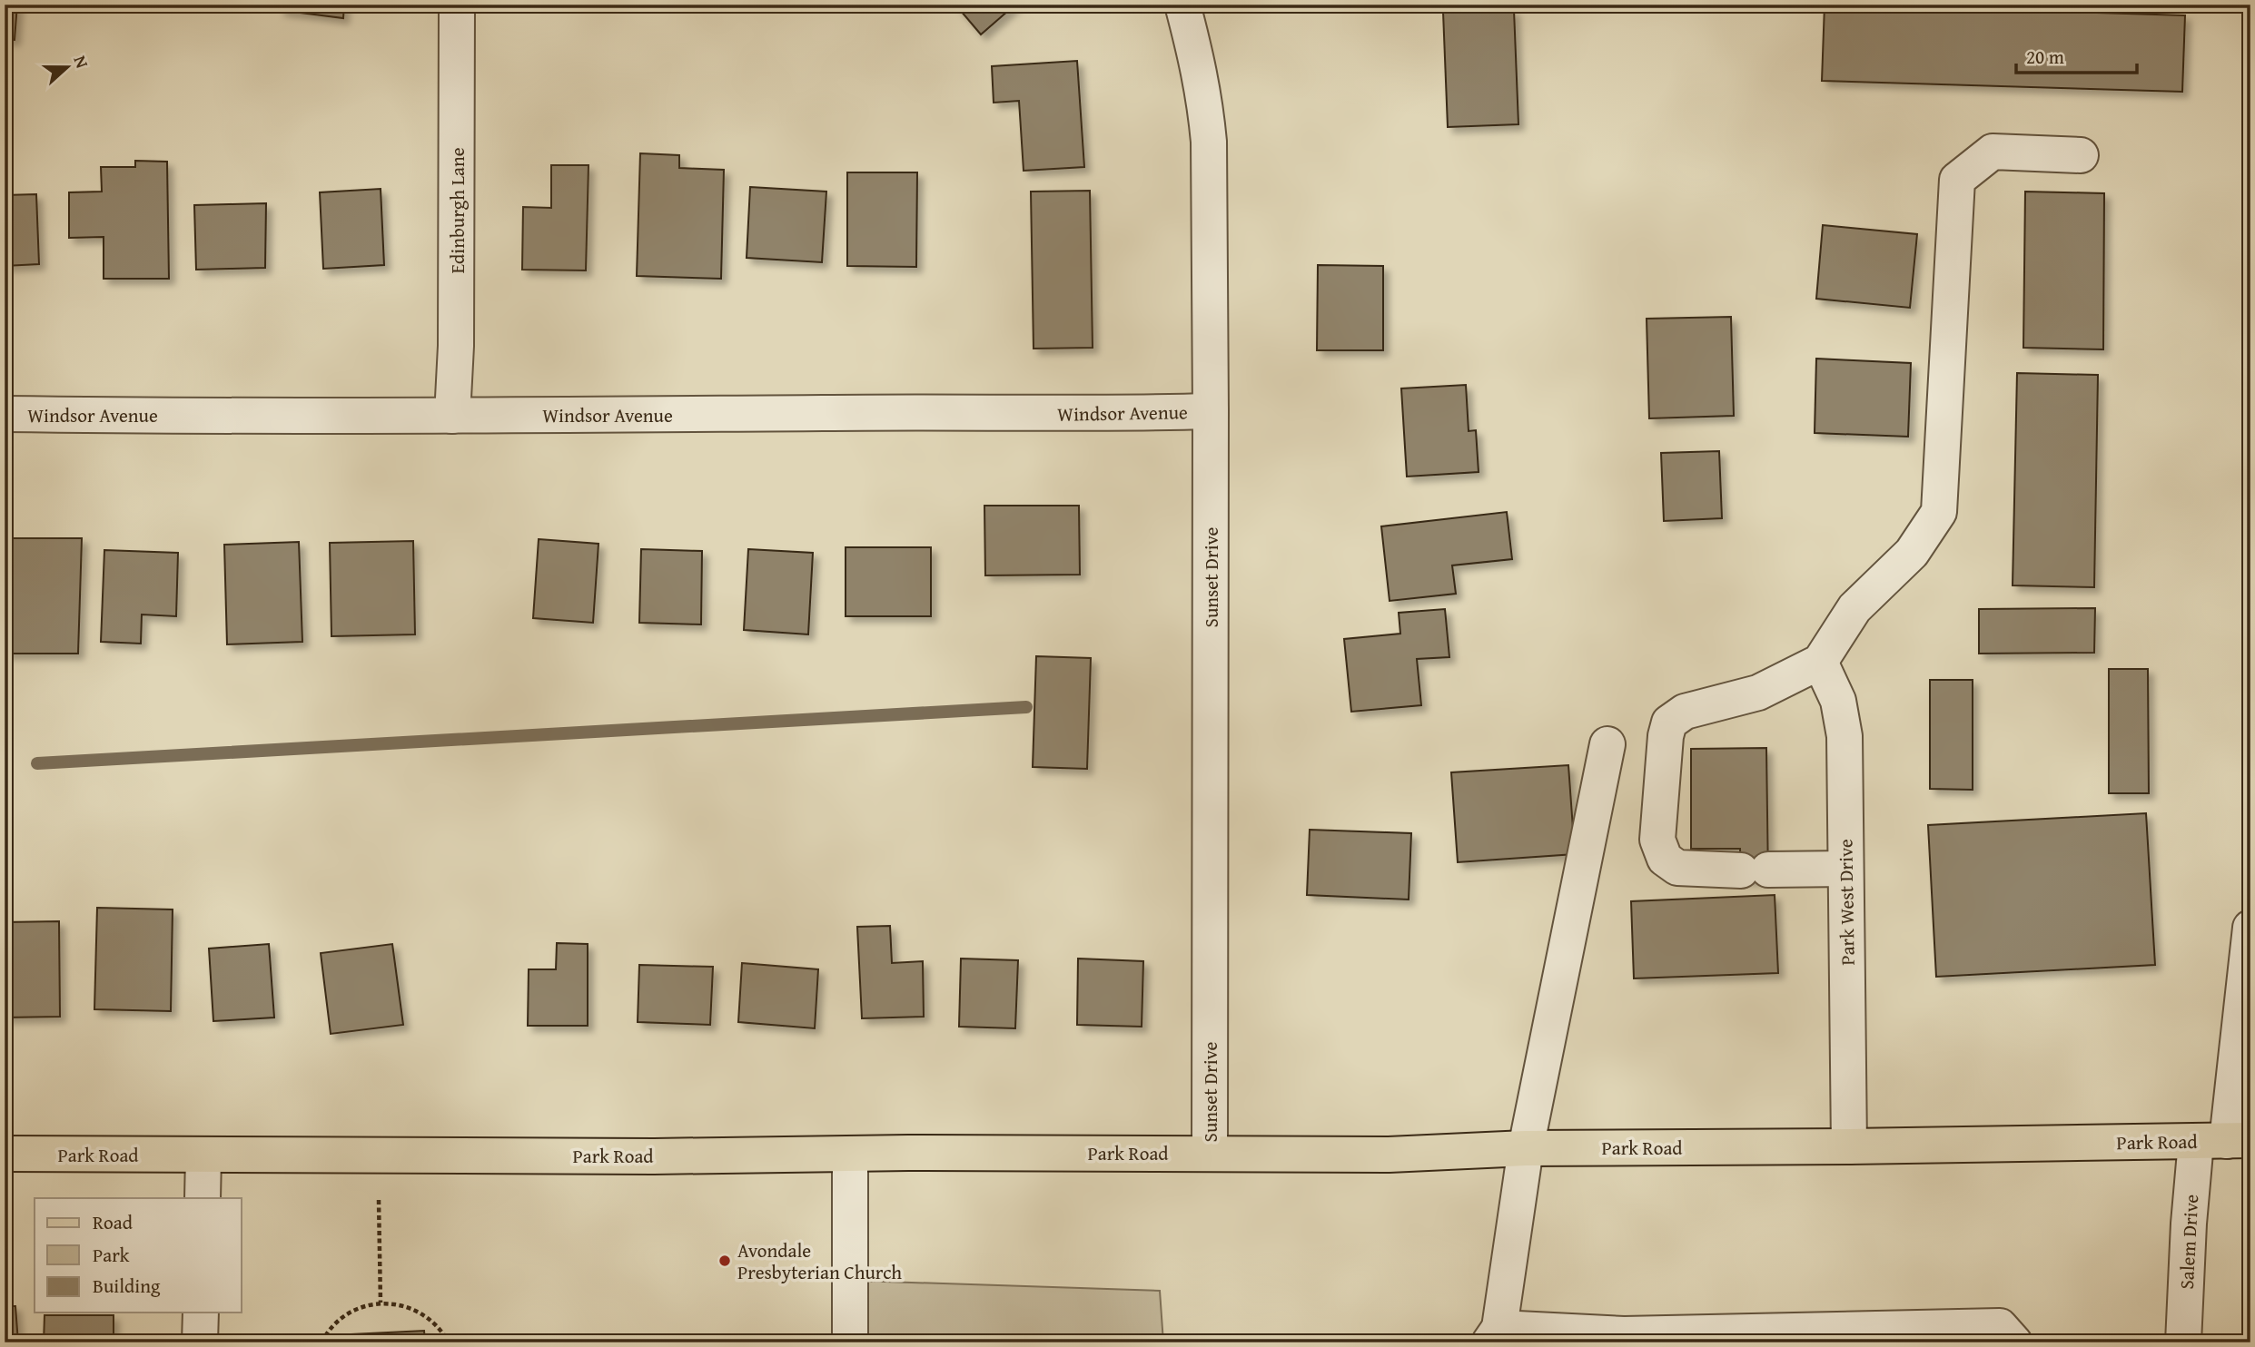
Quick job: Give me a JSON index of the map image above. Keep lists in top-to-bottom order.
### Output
{
  "streets": {
    "main road": ["Park Road"],
    "street": [
      "Edinburgh Lane",
      "Windsor Avenue",
      "Sunset Drive",
      "Park West Drive",
      "Salem Drive"
    ]
  },
  "crossings": [
    ["Edinburgh Lane", "Windsor Avenue"],
    ["Windsor Avenue", "Sunset Drive"],
    ["Sunset Drive", "Park Road"],
    ["Park West Drive", "Park Road"],
    ["Park Road", "Salem Drive"]
  ],
  "places": ["Avondale Presbyterian Church"],
  "legend": ["Road", "Park", "Building"],
  "scale_bar": "20 m",
  "north": "right"
}
